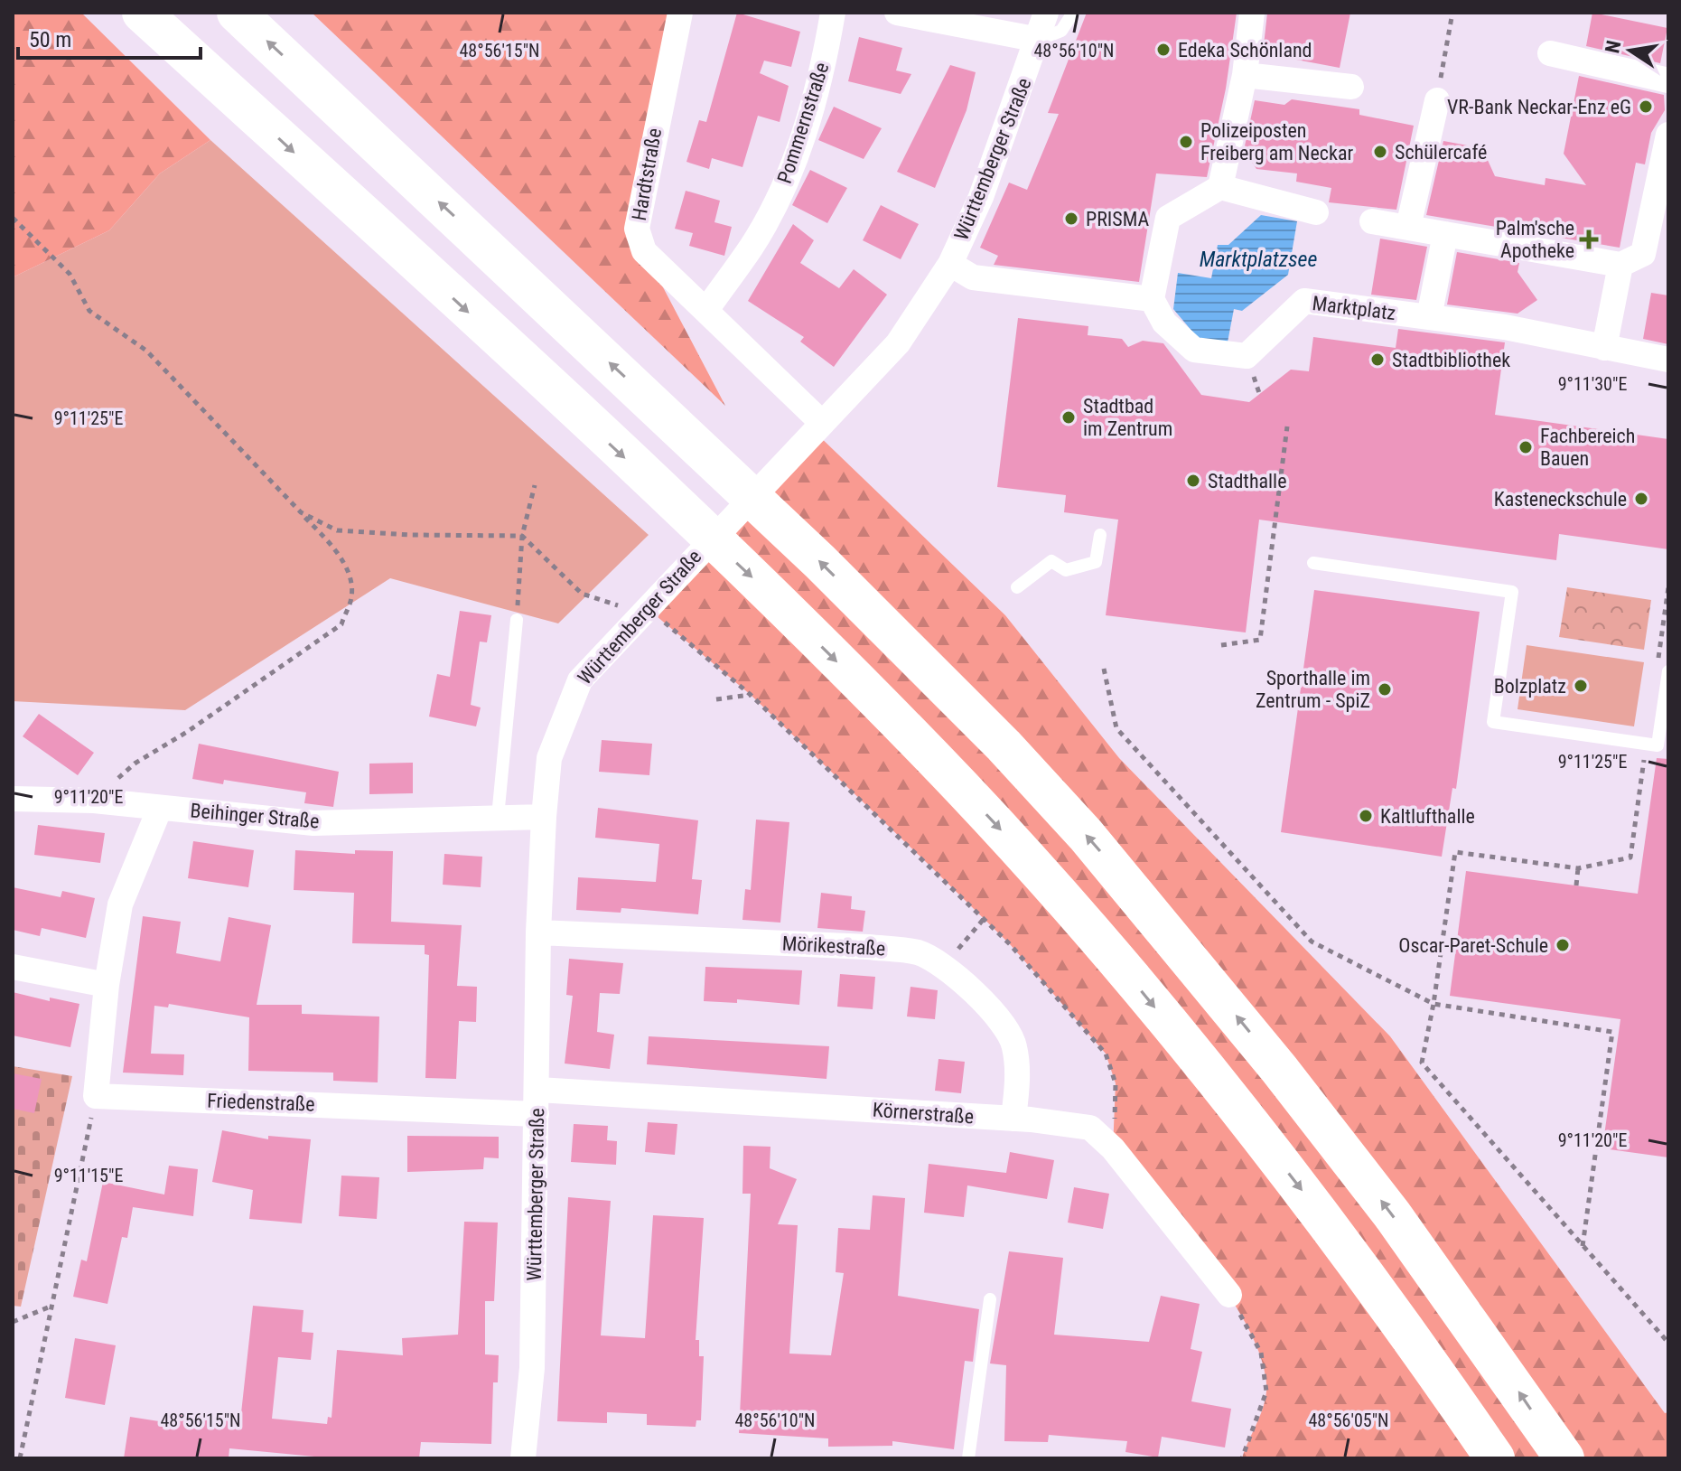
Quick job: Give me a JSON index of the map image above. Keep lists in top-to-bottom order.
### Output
{
  "streets": {
    "street": [
      "Pommernstraße",
      "Württemberger Straße",
      "Hardtstraße",
      "Marktplatz",
      "Beihinger Straße",
      "Mörikestraße",
      "Friedenstraße",
      "Körnerstraße"
    ]
  },
  "crossings": [
    ["Pommernstraße", "Hardtstraße"],
    ["Württemberger Straße", "Beihinger Straße"],
    ["Württemberger Straße", "Mörikestraße"],
    ["Württemberger Straße", "Friedenstraße"],
    ["Württemberger Straße", "Körnerstraße"],
    ["Mörikestraße", "Körnerstraße"],
    ["Friedenstraße", "Körnerstraße"]
  ],
  "water": ["Marktplatzsee"],
  "places": {
    "other": [
      "Edeka Schönland",
      "VR-Bank Neckar-Enz eG",
      "Polizeiposten Freiberg am Neckar",
      "Schülercafé",
      "PRISMA",
      "Stadtbibliothek",
      "Stadtbad im Zentrum",
      "Fachbereich Bauen",
      "Stadthalle",
      "Kasteneckschule",
      "Bolzplatz",
      "Sporthalle im Zentrum - SpiZ",
      "Kaltlufthalle",
      "Oscar-Paret-Schule"
    ],
    "health": ["Palm'sche Apotheke"]
  },
  "scale_bar": "50 m",
  "north": "left",
  "coordinates": [
    "48°56'15\"N",
    "48°56'10\"N",
    "9°11'30\"E",
    "9°11'25\"E",
    "9°11'20\"E",
    "9°11'15\"E",
    "48°56'05\"N"
  ]
}
